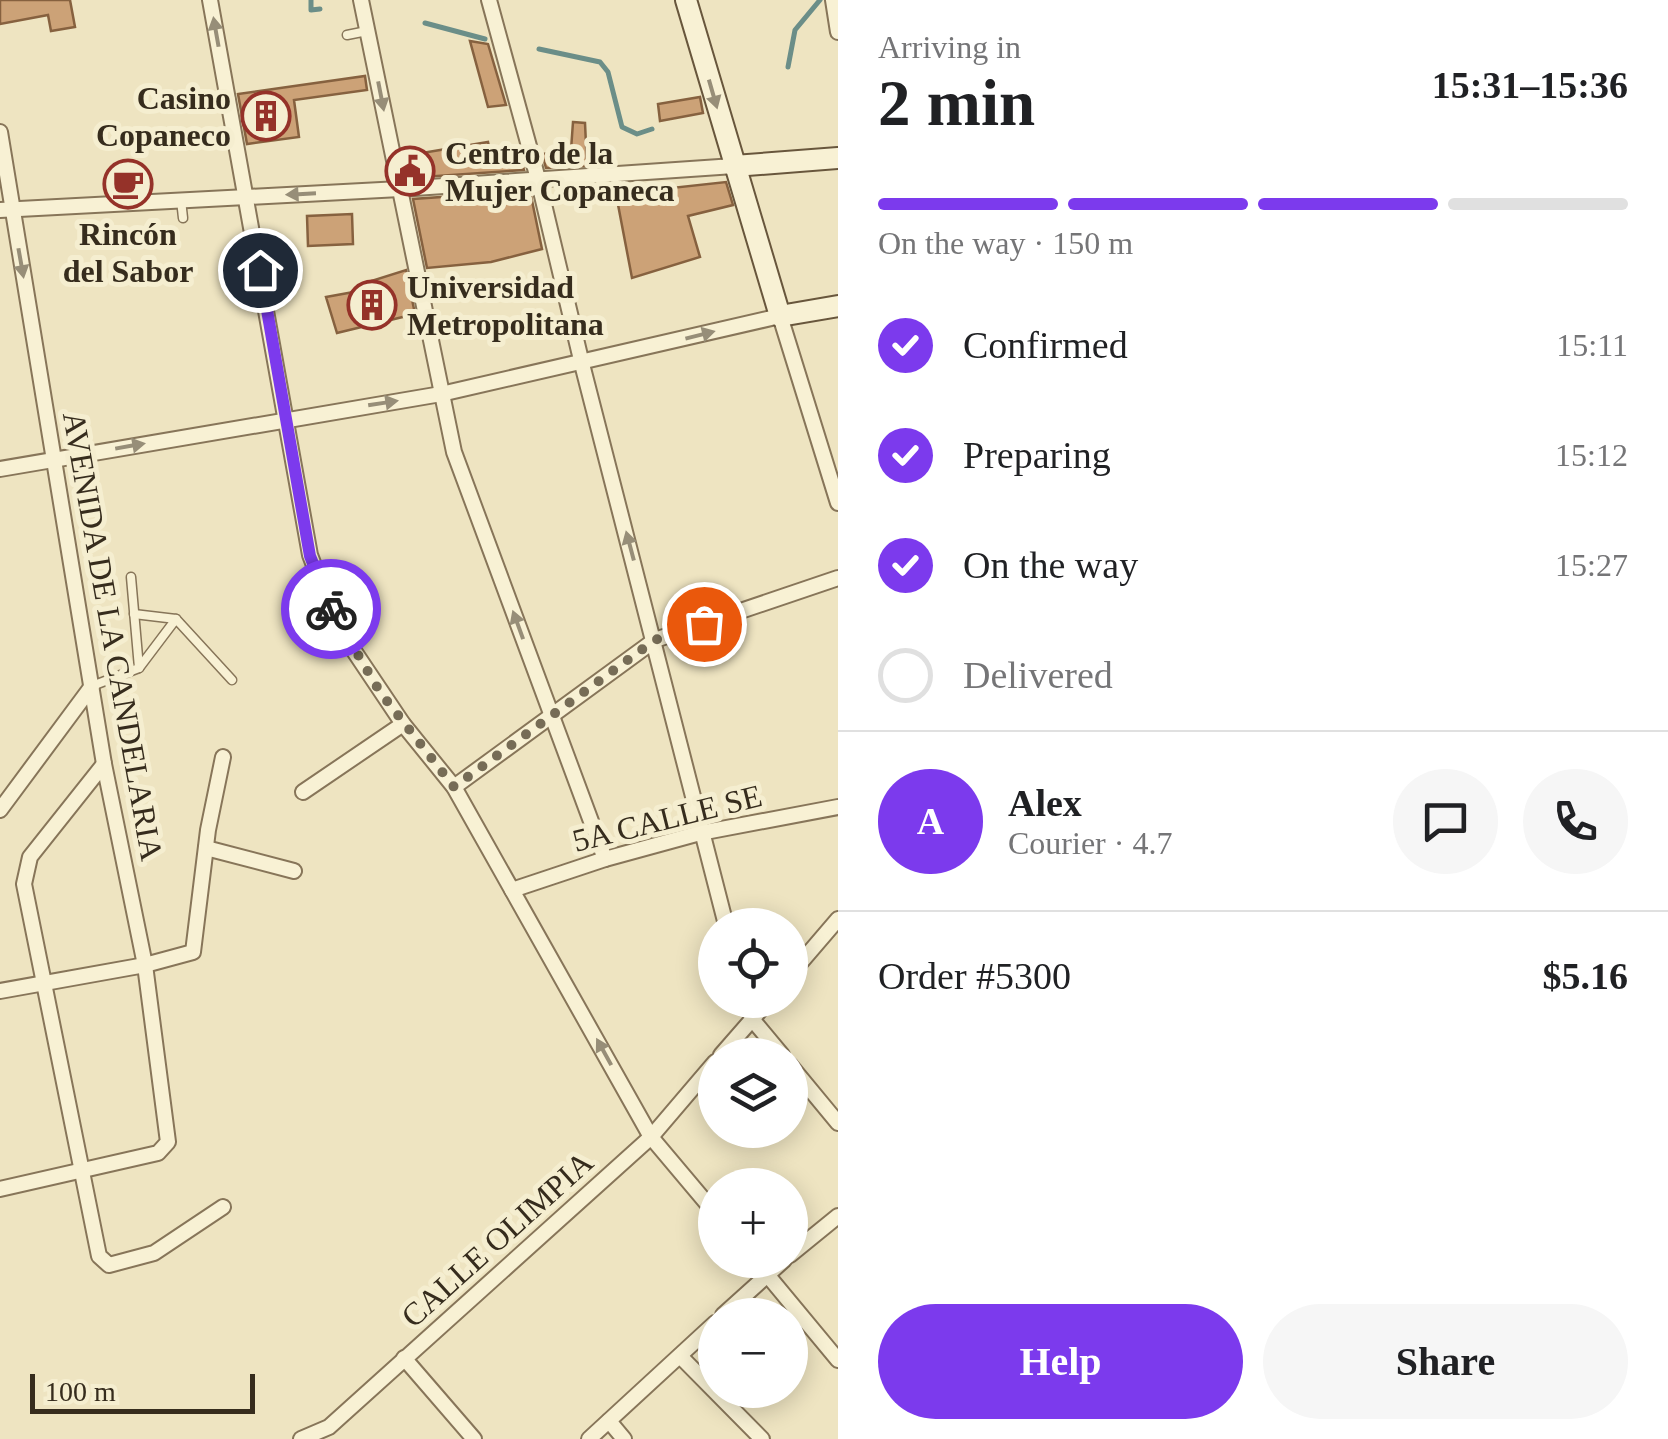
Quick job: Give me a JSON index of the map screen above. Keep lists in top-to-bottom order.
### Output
{
  "streets": {
    "street": ["AVENIDA DE LA CANDELARIA", "5A CALLE SE", "CALLE OLIMPIA"]
  },
  "places": {
    "building": ["Casino Copaneco", "Universidad Metropolitana"],
    "public building": ["Centro de la Mujer Copaneca"],
    "cafe": ["Rincón del Sabor"]
  },
  "scale_bar": "100 m",
  "page": {
    "heading": ["2 min", "Arriving in", "15:31–15:36"],
    "panel": [
      "Alex",
      "Courier · 4.7",
      "Order #5300",
      "$5.16"
    ],
    "bar": "On the way · 150 m",
    "list": [
      ["Confirmed", "15:11"],
      ["Preparing", "15:12"],
      ["On the way", "15:27"],
      "Delivered"
    ],
    "round": "A",
    "map_buttons": ["+", "−"],
    "buttons": ["Help", "Share"],
    "scale": "100 m"
  }
}
